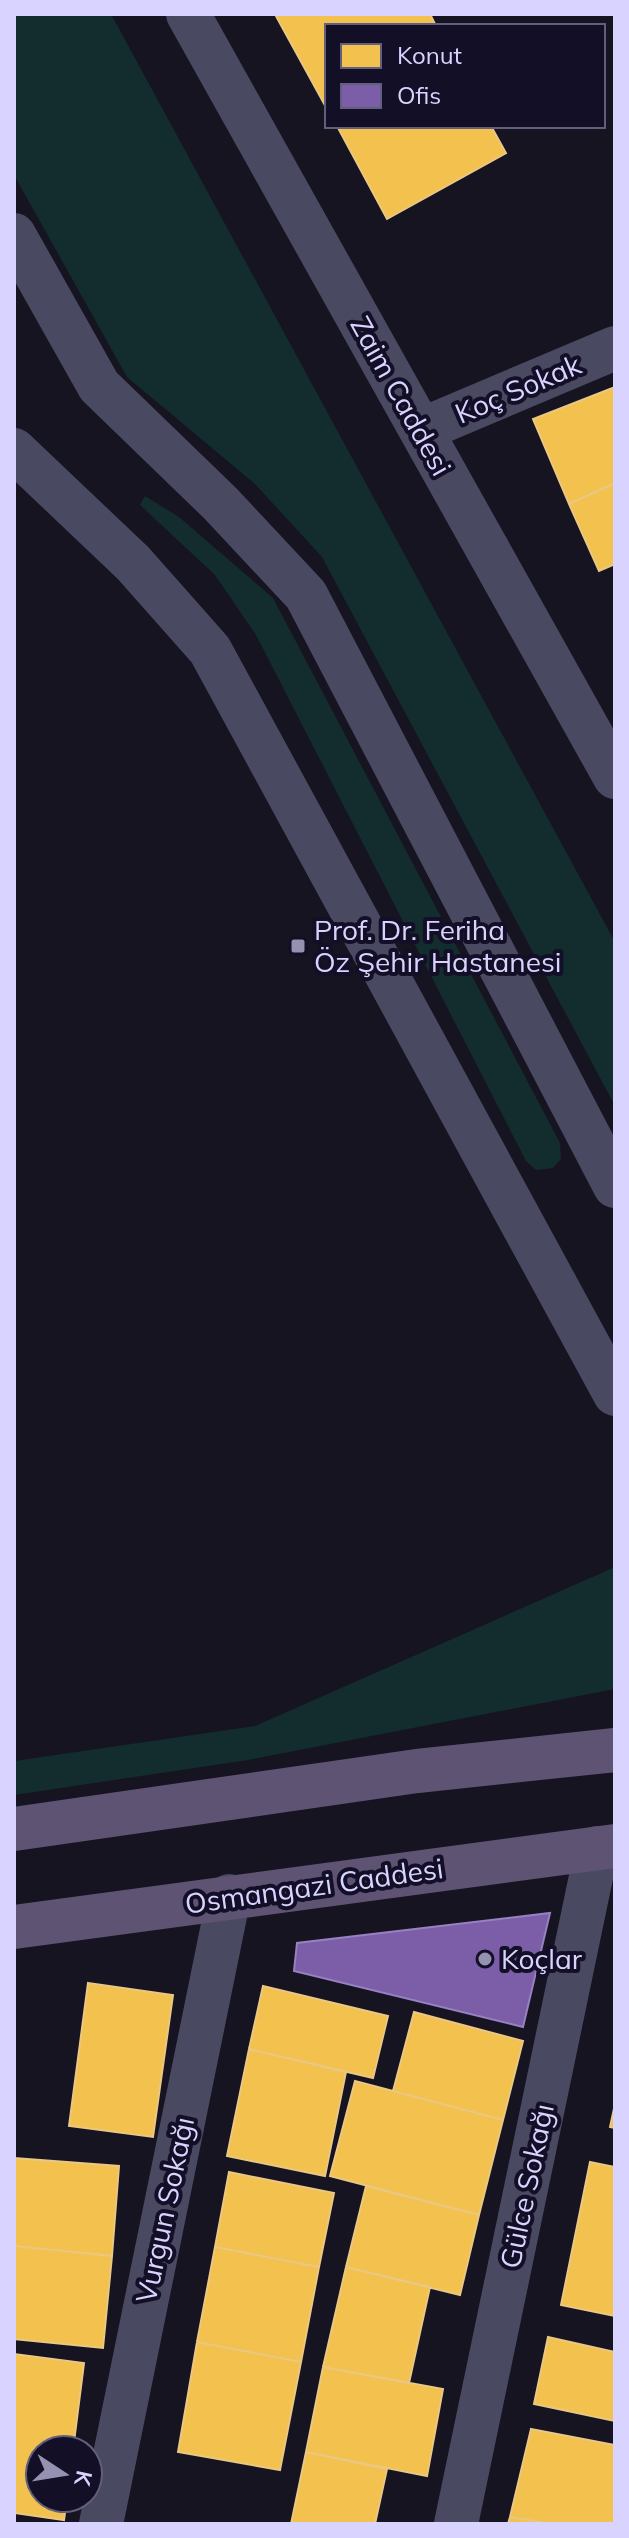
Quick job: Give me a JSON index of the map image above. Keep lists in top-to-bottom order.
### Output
{
  "streets": {
    "main road": ["Osmangazi Caddesi"],
    "street": [
      "Koç Sokak",
      "Zaim Caddesi",
      "Gülce Sokağı",
      "Vurgun Sokağı"
    ]
  },
  "crossings": [
    ["Koç Sokak", "Zaim Caddesi"],
    ["Osmangazi Caddesi", "Gülce Sokağı"],
    ["Osmangazi Caddesi", "Vurgun Sokağı"]
  ],
  "places": {
    "transit": ["Prof. Dr. Feriha Öz Şehir Hastanesi"],
    "other": ["Koçlar"]
  },
  "legend": ["Konut", "Ofis"],
  "north": "right"
}
